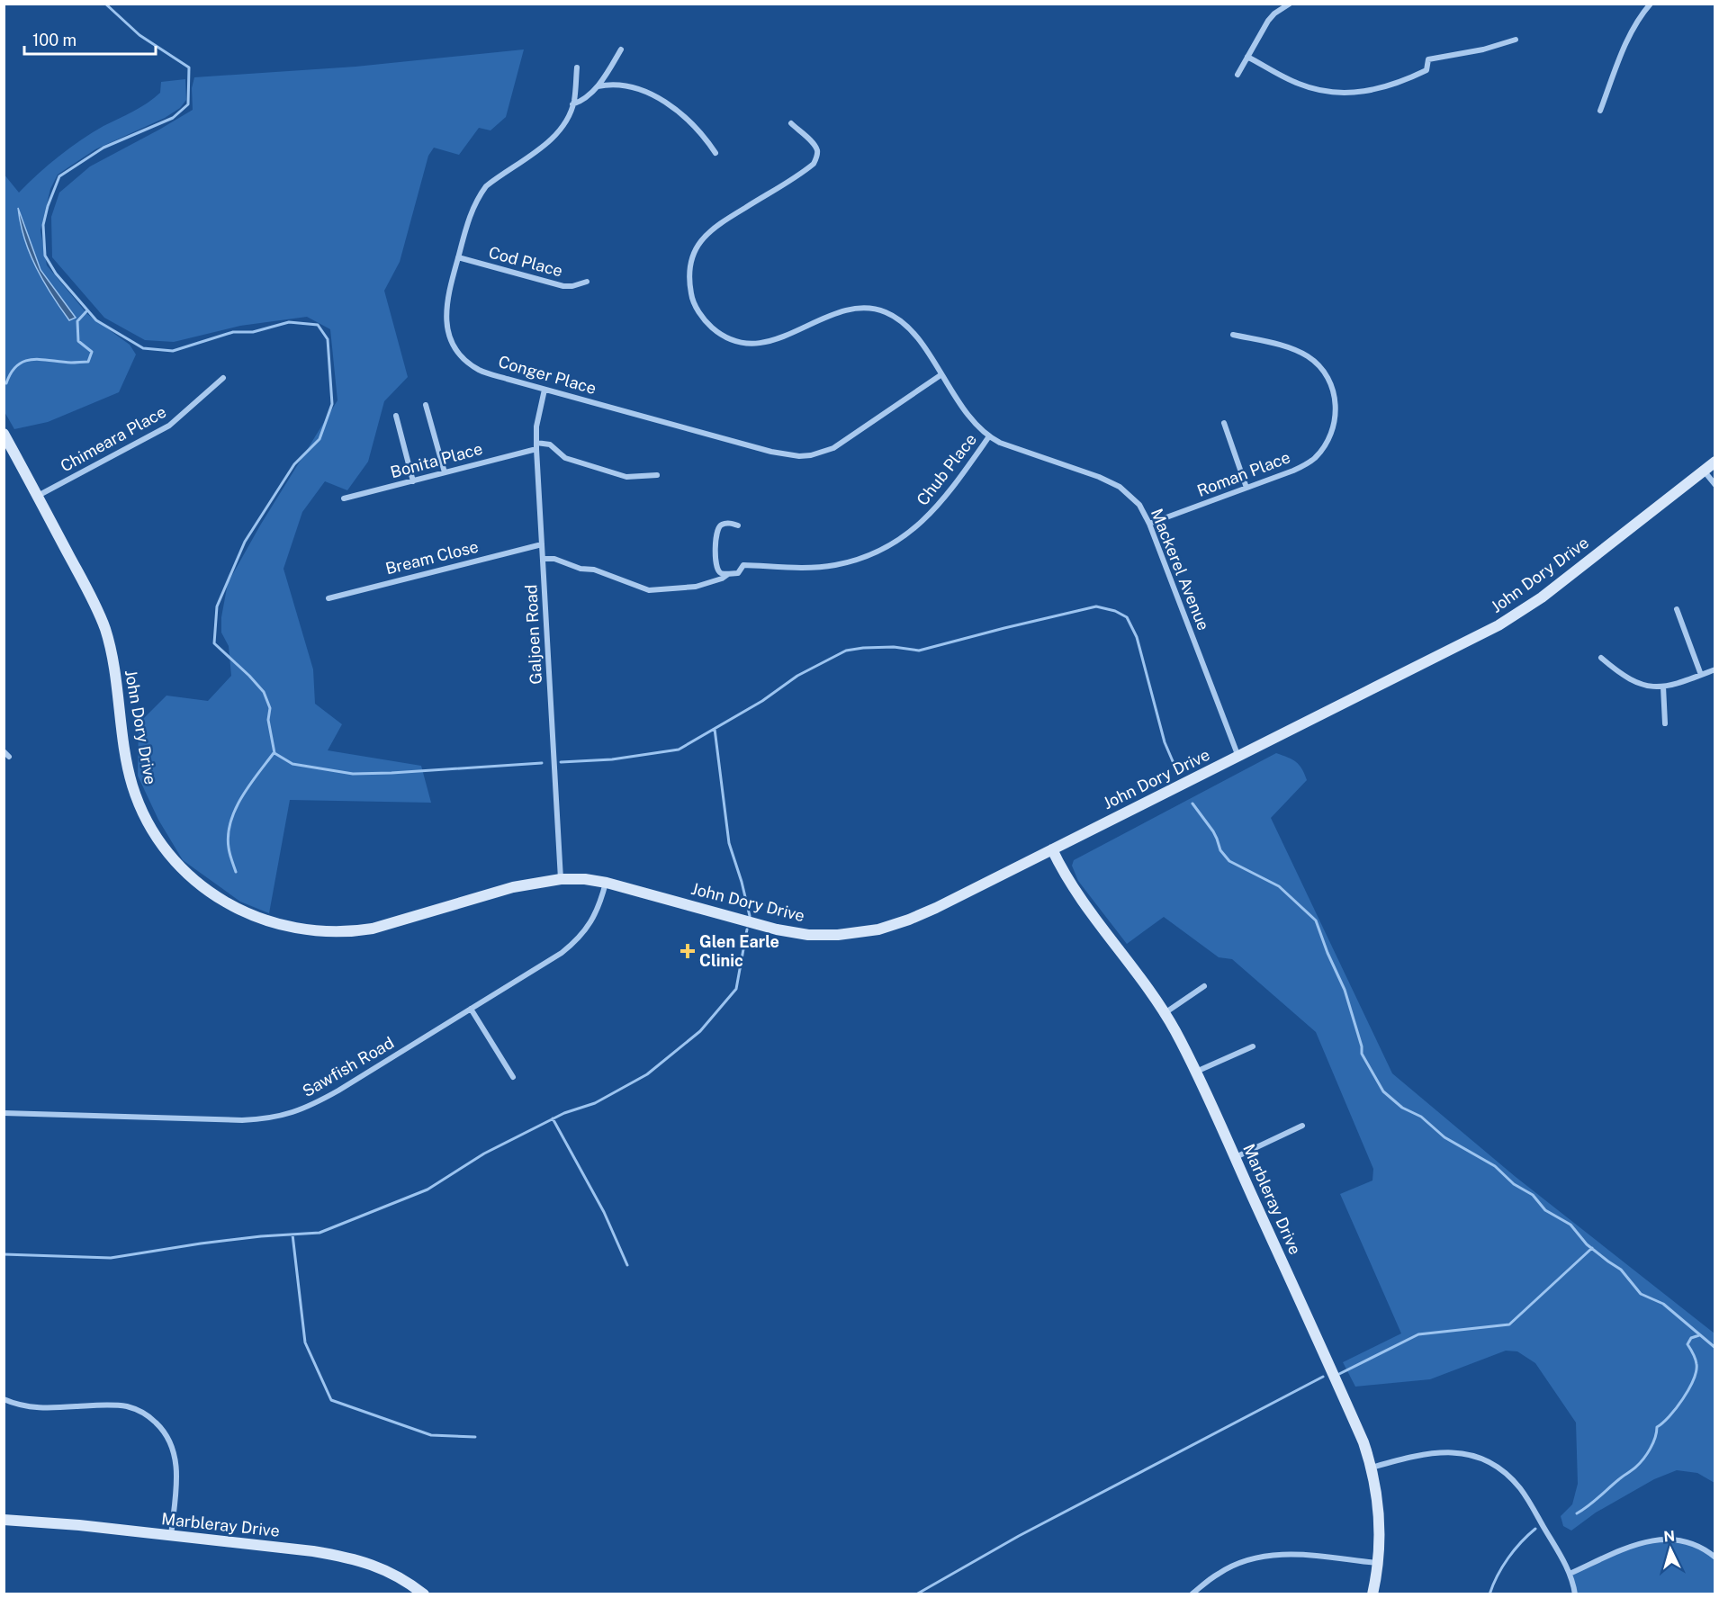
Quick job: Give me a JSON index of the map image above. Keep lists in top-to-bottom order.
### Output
{
  "streets": {
    "street": [
      "Cod Place",
      "Conger Place",
      "Chimeara Place",
      "Bonita Place",
      "Chub Place",
      "Roman Place",
      "Bream Close",
      "Mackerel Avenue",
      "John Dory Drive",
      "Galjoen Road",
      "Sawfish Road",
      "Marbleray Drive"
    ]
  },
  "crossings": [
    ["Cod Place", "Conger Place"],
    ["Conger Place", "Mackerel Avenue"],
    ["Conger Place", "Galjoen Road"],
    ["Chimeara Place", "John Dory Drive"],
    ["Bonita Place", "Galjoen Road"],
    ["Chub Place", "Mackerel Avenue"],
    ["Roman Place", "Mackerel Avenue"],
    ["Bream Close", "Galjoen Road"],
    ["Mackerel Avenue", "John Dory Drive"],
    ["John Dory Drive", "Galjoen Road"],
    ["John Dory Drive", "Sawfish Road"],
    ["John Dory Drive", "Marbleray Drive"]
  ],
  "places": {
    "health": ["Glen Earle Clinic"]
  },
  "scale_bar": "100 m",
  "north": "top"
}
